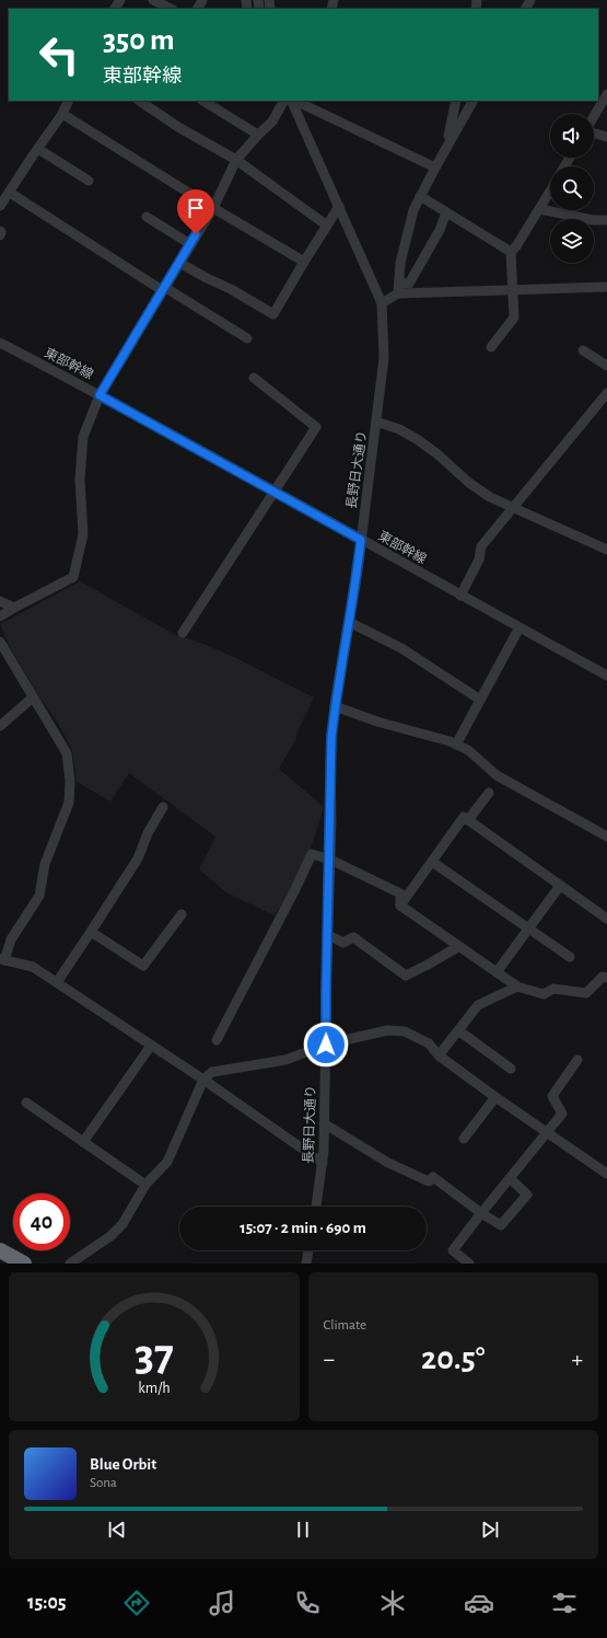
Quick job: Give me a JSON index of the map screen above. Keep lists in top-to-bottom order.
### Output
{
  "streets": {
    "street": ["東部幹線", "長野日大通り"]
  },
  "crossings": [
    ["東部幹線", "長野日大通り"]
  ],
  "page": {
    "turn": ["350 m", "東部幹線"],
    "limit": "40",
    "trip": "15:07 · 2 min · 690 m",
    "tile": "Climate",
    "heat": ["−", "20.5°", "+"],
    "song": ["Blue Orbit", "Sona"],
    "tabs": "15:05",
    "gauge": ["37", "km/h"]
  }
}
